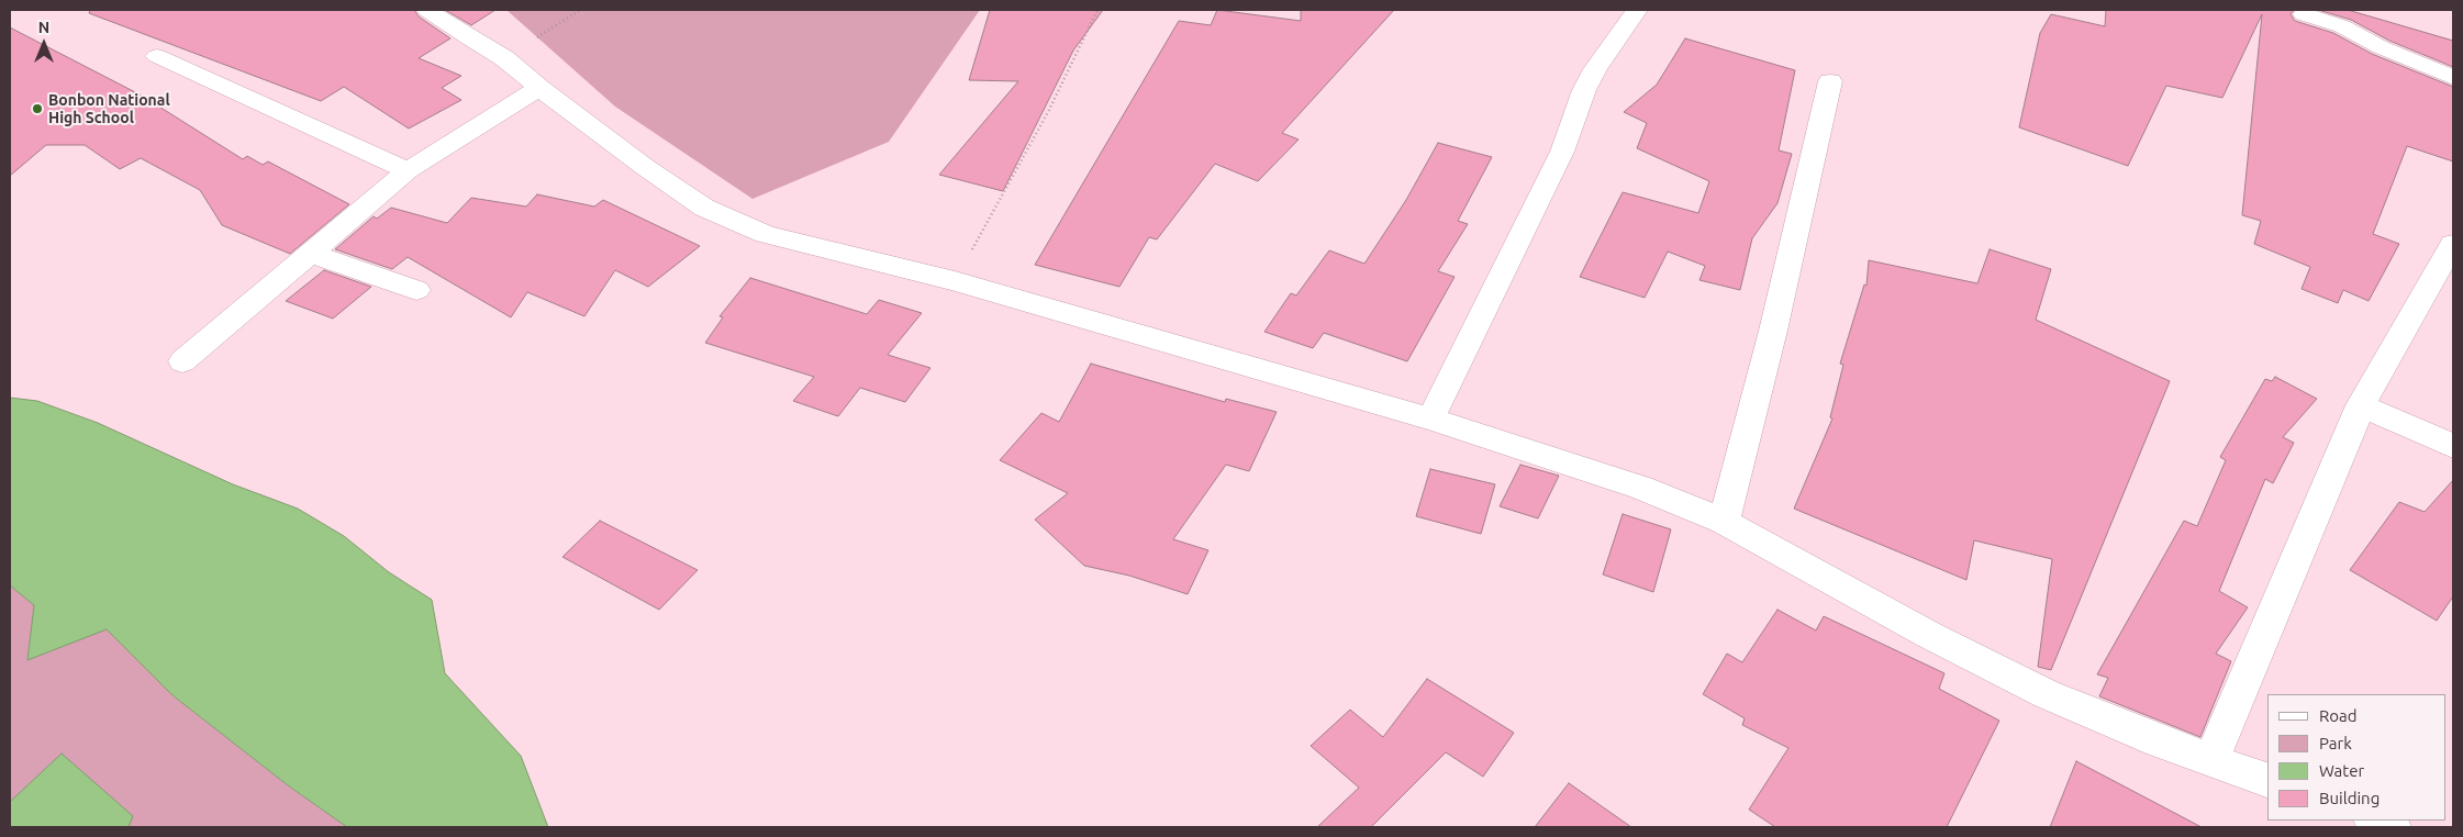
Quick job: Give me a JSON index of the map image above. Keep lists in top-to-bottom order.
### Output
{
  "places": ["Bonbon National High School"],
  "legend": [
    "Road",
    "Park",
    "Water",
    "Building"
  ],
  "north": "top"
}
